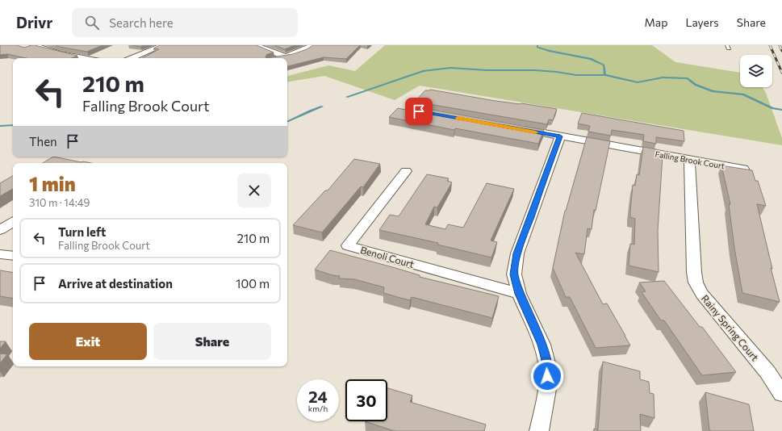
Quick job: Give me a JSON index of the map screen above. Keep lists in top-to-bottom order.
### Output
{
  "streets": {
    "street": ["Falling Brook Court", "Benoli Court", "Rainy Spring Court"]
  },
  "crossings": [
    ["Falling Brook Court", "Rainy Spring Court"]
  ],
  "page": {
    "header": "Drivr",
    "search": "Search here",
    "nav": ["Map", "Layers", "Share"],
    "turn": ["210 m", "Falling Brook Court"],
    "then": "Then",
    "heading": ["1 min", "310 m · 14:49"],
    "list": [
      {
        "name": "Turn left",
        "note": "Falling Brook Court",
        "value": "210 m"
      },
      {
        "name": "Arrive at destination",
        "value": "100 m"
      }
    ],
    "buttons": ["Exit", "Share"],
    "speed": "24 km/h",
    "limit": "30"
  }
}
